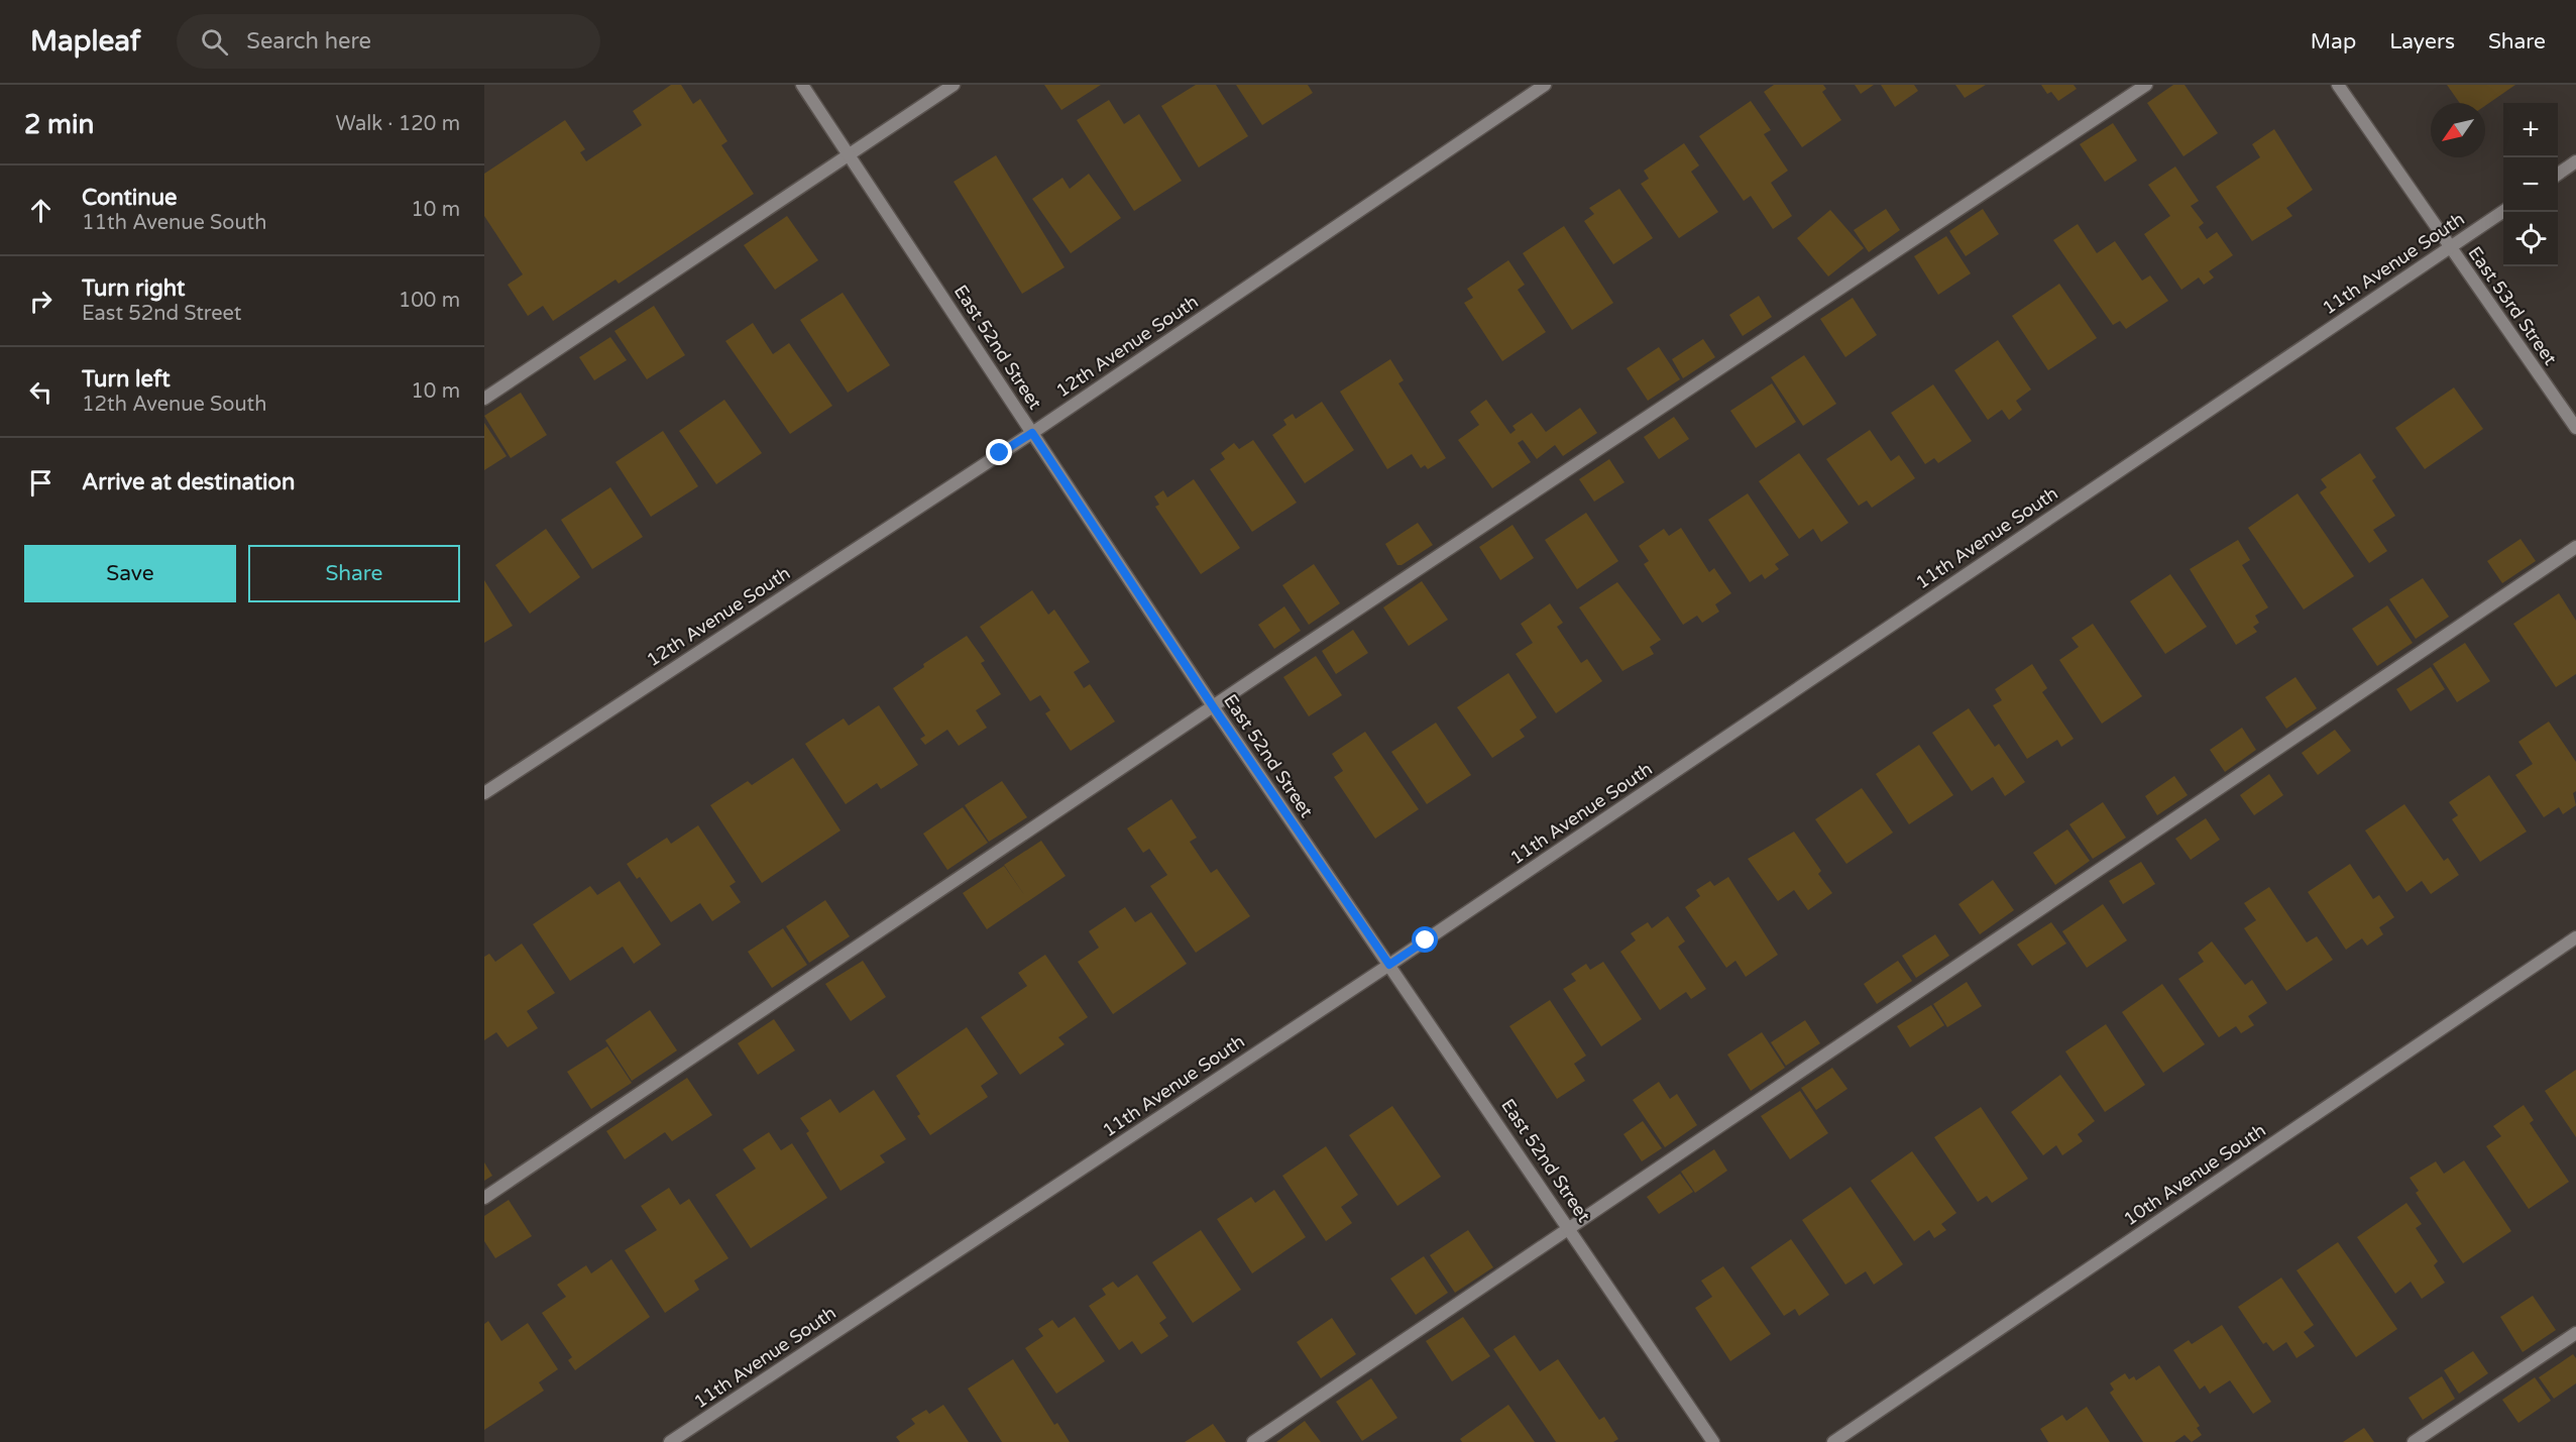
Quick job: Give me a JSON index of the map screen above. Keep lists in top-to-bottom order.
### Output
{
  "streets": {
    "street": [
      "11th Avenue South",
      "East 53rd Street",
      "12th Avenue South",
      "East 52nd Street",
      "10th Avenue South"
    ]
  },
  "crossings": [
    ["11th Avenue South", "East 53rd Street"],
    ["11th Avenue South", "East 52nd Street"],
    ["12th Avenue South", "East 52nd Street"]
  ],
  "north": "bottom left",
  "page": {
    "header": "Mapleaf",
    "search": "Search here",
    "nav": ["Map", "Layers", "Share"],
    "heading": ["2 min", "Walk · 120 m"],
    "map_buttons": ["+", "−"],
    "list": [
      ["Continue", "11th Avenue South", "10 m"],
      ["Turn right", "East 52nd Street", "100 m"],
      ["Turn left", "12th Avenue South", "10 m"],
      "Arrive at destination"
    ],
    "buttons": ["Save", "Share"]
  }
}
